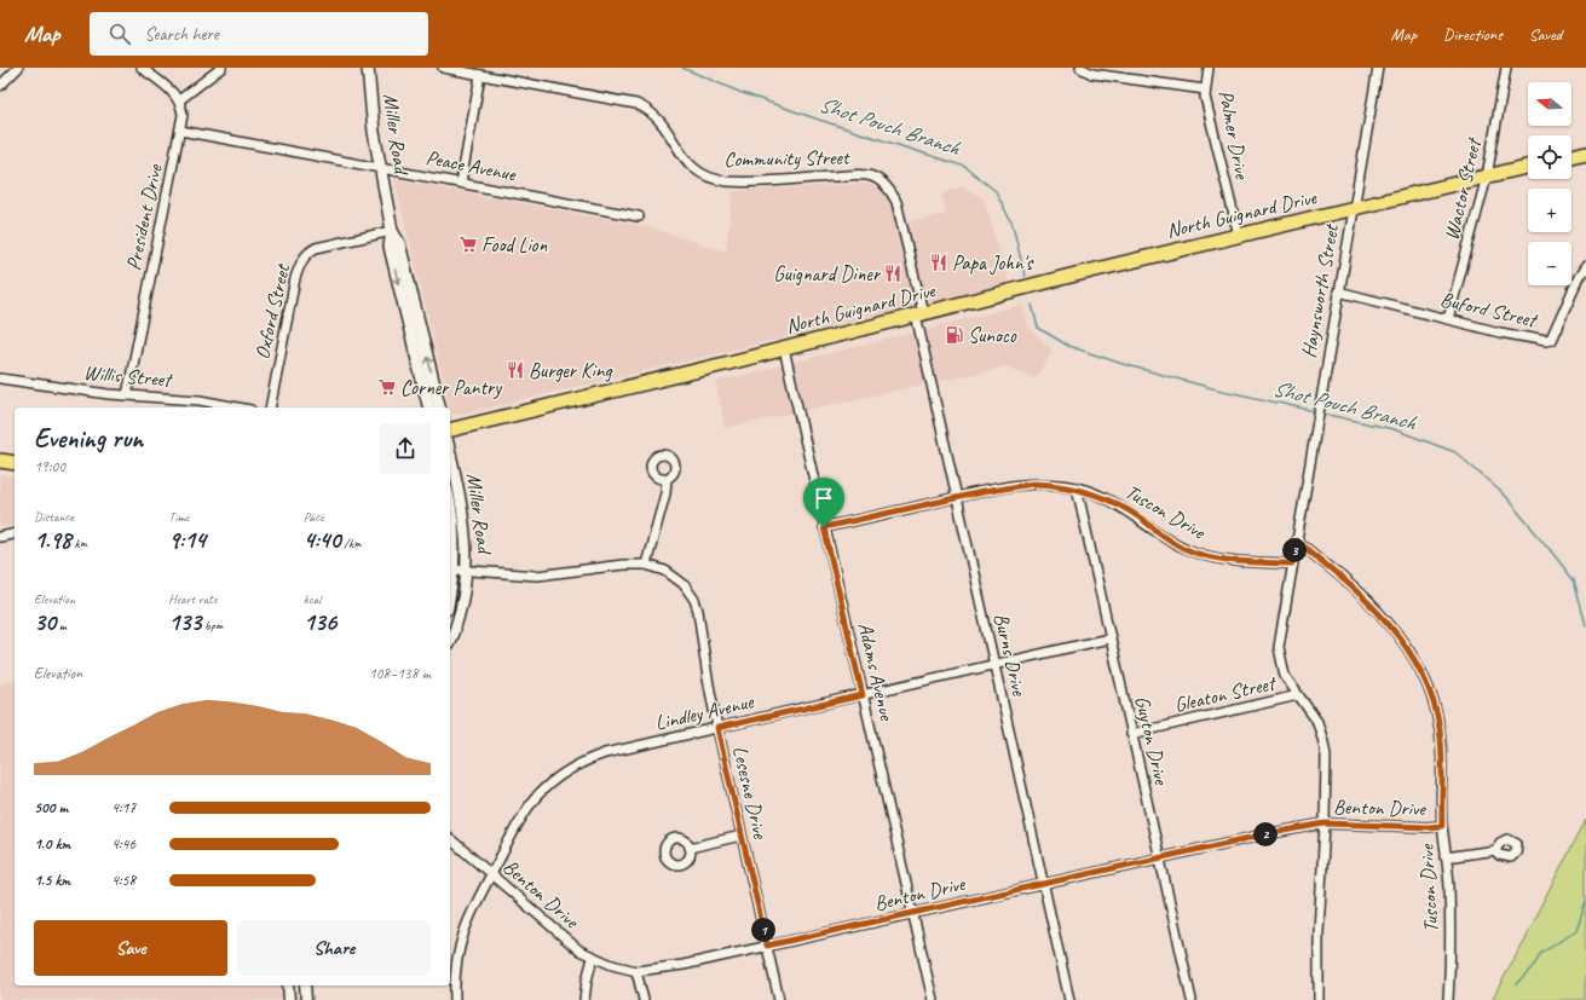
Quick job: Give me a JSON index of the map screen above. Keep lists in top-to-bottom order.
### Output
{
  "streets": {
    "highway": ["North Guignard Drive"],
    "main road": ["Miller Road"],
    "street": [
      "Palmer Drive",
      "Community Street",
      "Peace Avenue",
      "Wactor Street",
      "President Drive",
      "Haynsworth Street",
      "Buford Street",
      "Oxford Street",
      "Willis Street",
      "Tuscon Drive",
      "Burns Drive",
      "Adams Avenue",
      "Gleaton Street",
      "Lindley Avenue",
      "Guyton Drive",
      "Lesesne Drive",
      "Benton Drive"
    ]
  },
  "crossings": [
    ["Miller Road", "Peace Avenue"],
    ["Miller Road", "Oxford Street"],
    ["Miller Road", "Lesesne Drive"],
    ["Palmer Drive", "North Guignard Drive"],
    ["Community Street", "North Guignard Drive"],
    ["Community Street", "Burns Drive"],
    ["Peace Avenue", "President Drive"],
    ["Wactor Street", "North Guignard Drive"],
    ["Wactor Street", "Buford Street"],
    ["North Guignard Drive", "Haynsworth Street"],
    ["North Guignard Drive", "Burns Drive"],
    ["North Guignard Drive", "Adams Avenue"],
    ["President Drive", "Willis Street"],
    ["Haynsworth Street", "Buford Street"],
    ["Haynsworth Street", "Tuscon Drive"],
    ["Haynsworth Street", "Gleaton Street"],
    ["Haynsworth Street", "Benton Drive"],
    ["Tuscon Drive", "Burns Drive"],
    ["Tuscon Drive", "Adams Avenue"],
    ["Tuscon Drive", "Guyton Drive"],
    ["Tuscon Drive", "Benton Drive"],
    ["Burns Drive", "Lindley Avenue"],
    ["Burns Drive", "Benton Drive"],
    ["Adams Avenue", "Lindley Avenue"],
    ["Adams Avenue", "Benton Drive"],
    ["Gleaton Street", "Guyton Drive"],
    ["Lindley Avenue", "Guyton Drive"],
    ["Lindley Avenue", "Lesesne Drive"],
    ["Lindley Avenue", "Benton Drive"],
    ["Guyton Drive", "Benton Drive"],
    ["Lesesne Drive", "Benton Drive"]
  ],
  "water": ["Shot Pouch Branch"],
  "places": {
    "supermarket": ["Food Lion", "Corner Pantry"],
    "restaurant": ["Papa John's", "Guignard Diner", "Burger King"],
    "fuel station": ["Sunoco"]
  },
  "north": "left",
  "page": {
    "header": "Map",
    "search": "Search here",
    "nav": ["Map", "Directions", "Saved"],
    "map_buttons": ["+", "−"],
    "heading": ["Evening run", "19:00"],
    "stats": [
      ["Distance", "1.98 km"],
      ["Time", "9:14"],
      ["Pace", "4:40 /km"],
      ["Elevation", "30 m"],
      ["Heart rate", "133 bpm"],
      ["kcal", "136"]
    ],
    "pins": ["3", "2", "1"],
    "chart": ["Elevation", "108–138 m"],
    "list": [
      {
        "name": "500 m",
        "note": "4:17"
      },
      {
        "name": "1.0 km",
        "note": "4:46"
      },
      {
        "name": "1.5 km",
        "note": "4:58"
      }
    ],
    "buttons": ["Save", "Share"]
  }
}
